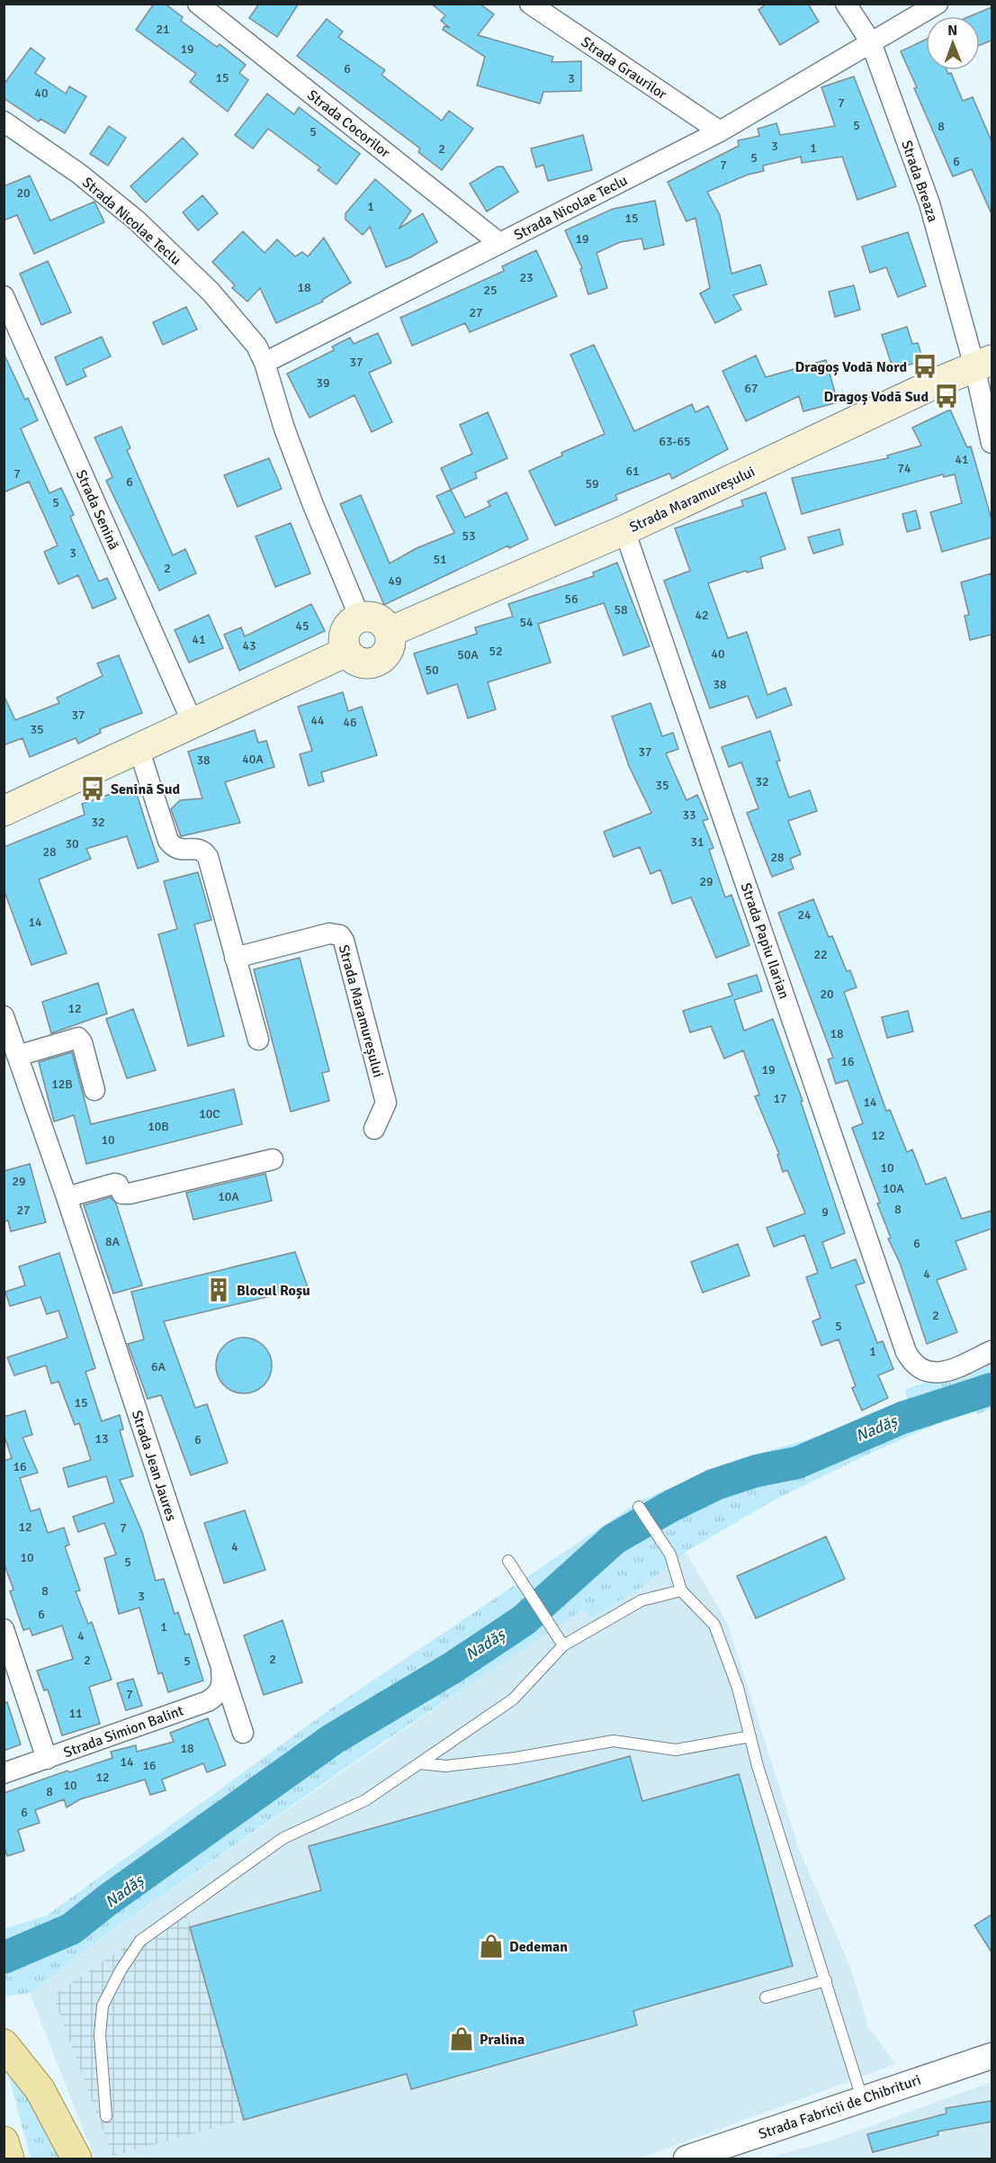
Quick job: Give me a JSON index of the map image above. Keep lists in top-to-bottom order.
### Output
{
  "streets": {
    "main road": ["Strada Maramureșului"],
    "street": [
      "Strada Graurilor",
      "Strada Cocorilor",
      "Strada Breaza",
      "Strada Nicolae Teclu",
      "Strada Senină",
      "Strada Papiu Ilarian",
      "Strada Jean Jaures",
      "Strada Simion Balint",
      "Strada Fabricii de Chibrituri"
    ]
  },
  "crossings": [
    ["Strada Graurilor", "Strada Nicolae Teclu"],
    ["Strada Cocorilor", "Strada Nicolae Teclu"],
    ["Strada Breaza", "Strada Nicolae Teclu"],
    ["Strada Breaza", "Strada Maramureșului"],
    ["Strada Nicolae Teclu", "Strada Maramureșului"],
    ["Strada Maramureșului", "Strada Papiu Ilarian"],
    ["Strada Jean Jaures", "Strada Simion Balint"]
  ],
  "water": ["Nadăș"],
  "places": {
    "bus stop": ["Dragoș Vodă Nord", "Dragoș Vodă Sud", "Senină Sud"],
    "building": ["Blocul Roșu"],
    "shop": ["Dedeman", "Pralina"]
  },
  "house_numbers": [
    "21",
    "19",
    "6",
    "15",
    "3",
    "40",
    "7",
    "5",
    "8",
    "5",
    "3",
    "1",
    "2",
    "5",
    "6",
    "7",
    "20",
    "1",
    "15",
    "19",
    "23",
    "18",
    "25",
    "27",
    "37",
    "39",
    "67",
    "63-65",
    "41",
    "74",
    "61",
    "7",
    "6",
    "59",
    "5",
    "53",
    "3",
    "51",
    "2",
    "49",
    "56",
    "58",
    "42",
    "54",
    "45",
    "41",
    "43",
    "52",
    "40",
    "50A",
    "50",
    "38",
    "37",
    "44",
    "46",
    "35",
    "37",
    "40A",
    "38",
    "32",
    "35",
    "33",
    "32",
    "31",
    "30",
    "28",
    "28",
    "29",
    "24",
    "14",
    "22",
    "20",
    "12",
    "18",
    "16",
    "19",
    "12B",
    "17",
    "14",
    "10C",
    "10B",
    "12",
    "10",
    "10",
    "29",
    "10A",
    "10A",
    "8",
    "27",
    "9",
    "8A",
    "6",
    "4",
    "2",
    "5",
    "1",
    "6A",
    "15",
    "13",
    "6",
    "16",
    "12",
    "7",
    "4",
    "10",
    "5",
    "8",
    "3",
    "6",
    "1",
    "4",
    "2",
    "2",
    "5",
    "7",
    "11",
    "18",
    "14",
    "16",
    "12",
    "10",
    "8",
    "6"
  ],
  "north": "top"
}
